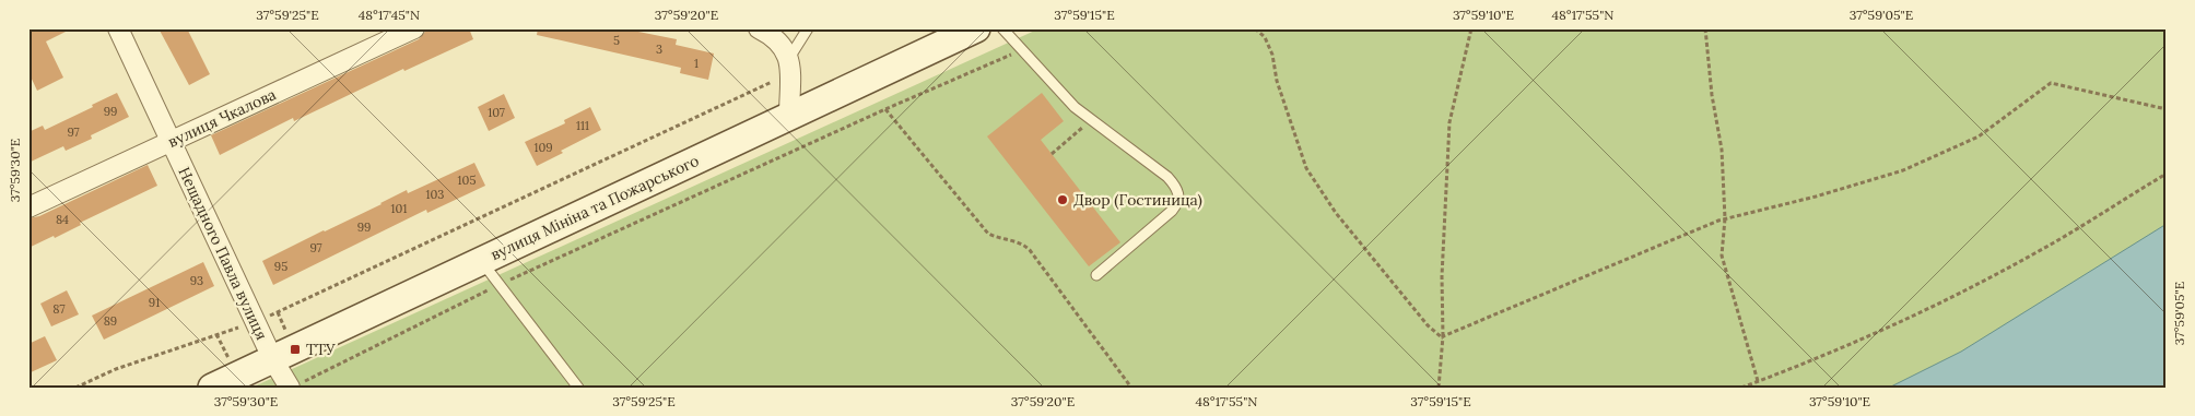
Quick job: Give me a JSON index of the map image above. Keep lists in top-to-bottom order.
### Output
{
  "streets": {
    "street": ["вулиця Чкалова", "вулиця Мініна та Пожарського", "Нещадного Павла вулиця"]
  },
  "crossings": [
    ["вулиця Чкалова", "Нещадного Павла вулиця"],
    ["вулиця Мініна та Пожарського", "Нещадного Павла вулиця"]
  ],
  "places": {
    "other": ["Двор (Гостиница)"],
    "transit": ["ТТУ"]
  },
  "house_numbers": [
    "5",
    "3",
    "1",
    "99",
    "107",
    "111",
    "97",
    "109",
    "105",
    "103",
    "101",
    "84",
    "99",
    "97",
    "95",
    "93",
    "91",
    "87",
    "89"
  ],
  "coordinates": [
    "37°59'25\"E",
    "48°17'45\"N",
    "37°59'20\"E",
    "37°59'15\"E",
    "37°59'10\"E",
    "48°17'55\"N",
    "37°59'05\"E",
    "37°59'30\"E"
  ]
}
